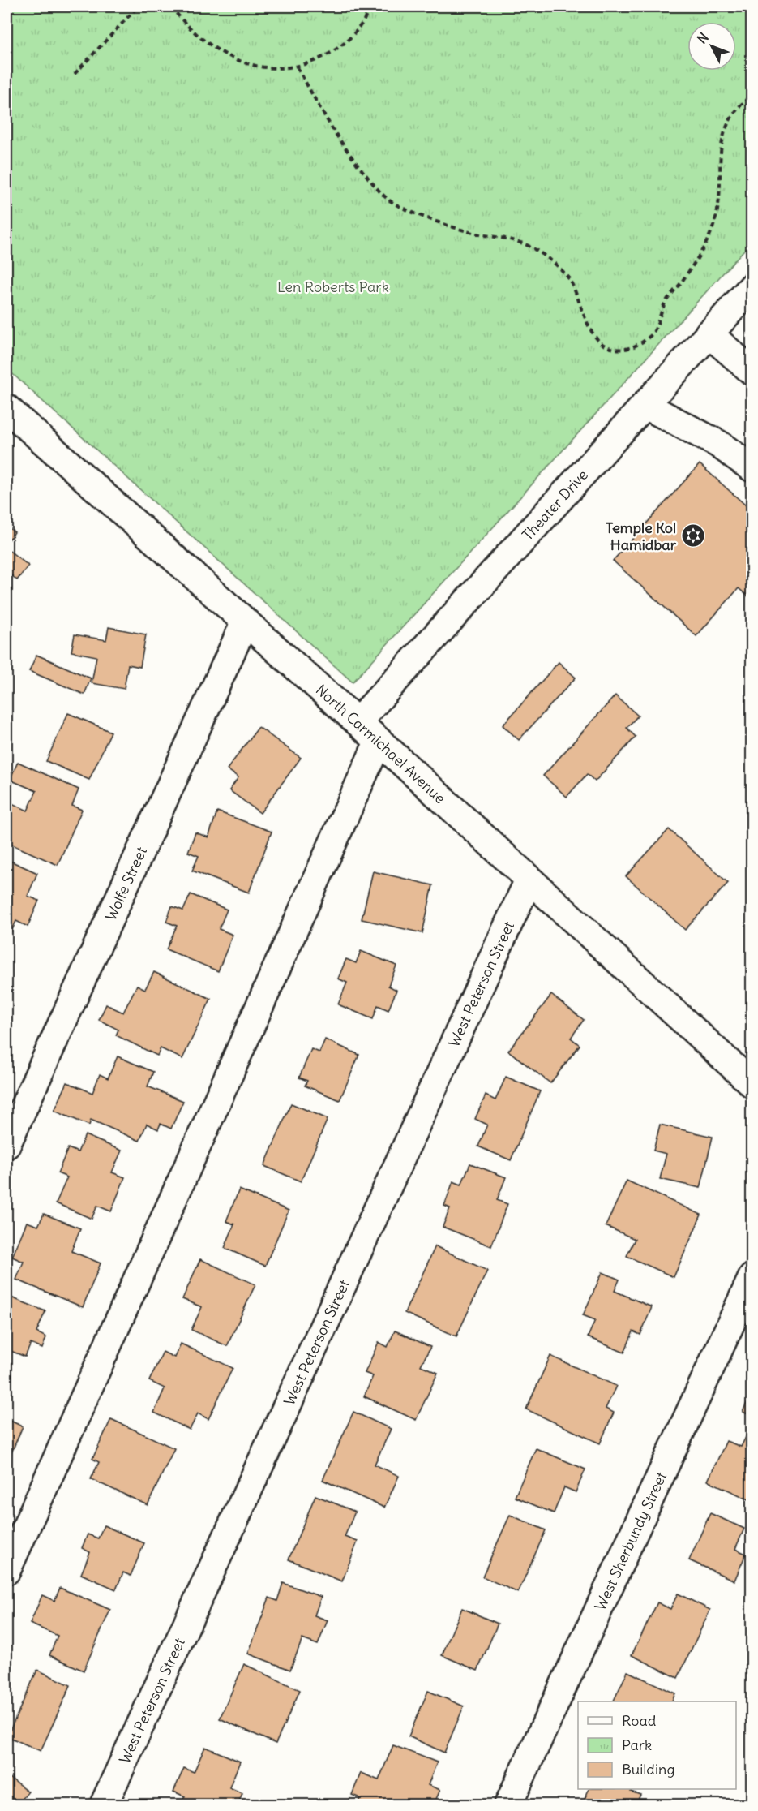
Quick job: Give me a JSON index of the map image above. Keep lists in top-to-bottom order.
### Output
{
  "streets": {
    "street": [
      "Theater Drive",
      "North Carmichael Avenue",
      "Wolfe Street",
      "West Peterson Street",
      "West Sherbundy Street"
    ]
  },
  "crossings": [
    ["Theater Drive", "North Carmichael Avenue"],
    ["North Carmichael Avenue", "Wolfe Street"],
    ["North Carmichael Avenue", "West Peterson Street"]
  ],
  "parks": ["Len Roberts Park"],
  "places": {
    "synagogue": ["Temple Kol Hamidbar"]
  },
  "legend": ["Road", "Park", "Building"],
  "north": "top left"
}
